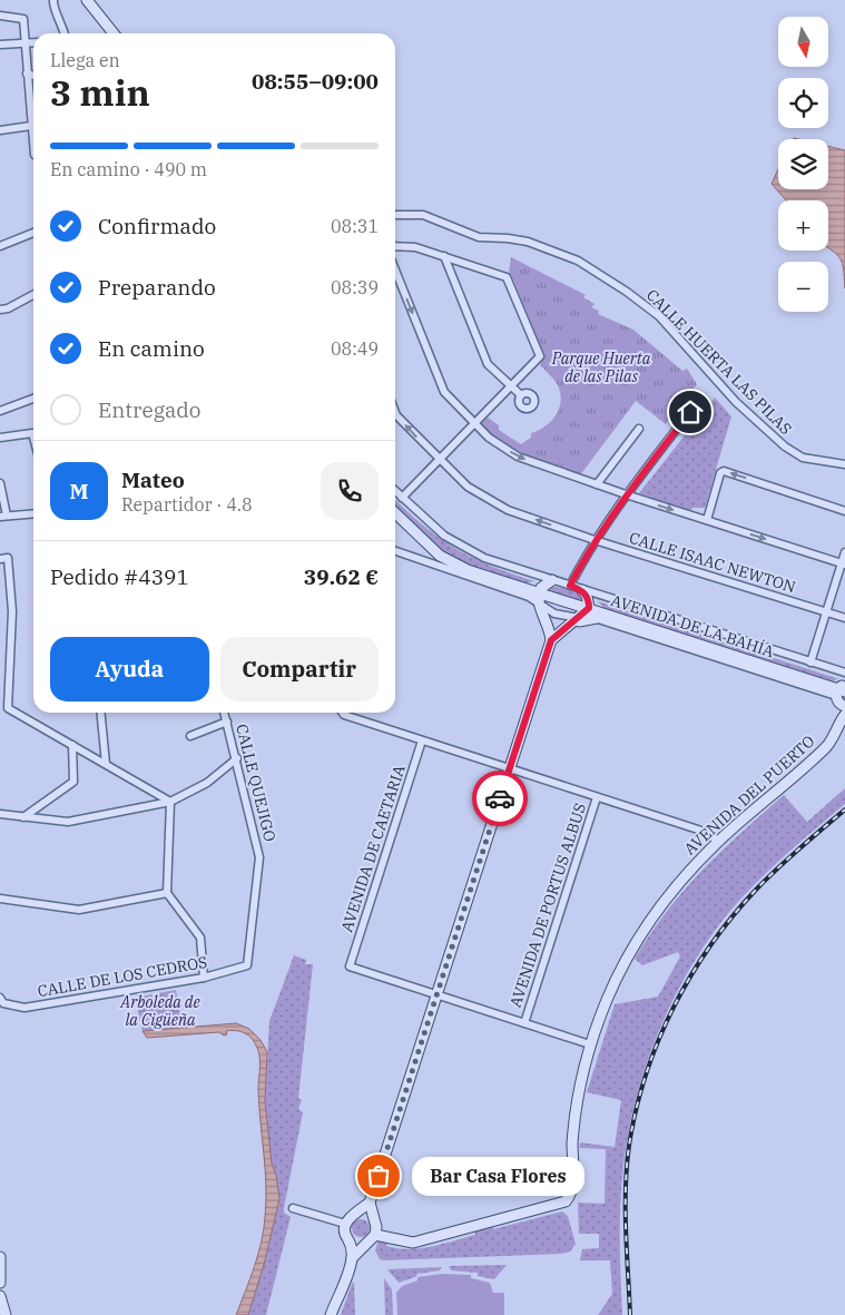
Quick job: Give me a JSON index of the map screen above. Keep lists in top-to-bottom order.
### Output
{
  "streets": {
    "street": [
      "CALLE HUERTA LAS PILAS",
      "CALLE ISAAC NEWTON",
      "AVENIDA DE LA BAHÍA",
      "CALLE QUEJIGO",
      "AVENIDA DEL PUERTO",
      "AVENIDA DE CAETARIA",
      "AVENIDA DE PORTUS ALBUS",
      "CALLE DE LOS CEDROS"
    ]
  },
  "crossings": [
    ["CALLE QUEJIGO", "CALLE DE LOS CEDROS"]
  ],
  "parks": ["Parque Huerta de las Pilas", "Arboleda de la Cigüeña"],
  "places": ["Bar Casa Flores"],
  "north": "bottom",
  "page": {
    "map_buttons": ["+", "−"],
    "heading": ["3 min", "Llega en", "08:55–09:00"],
    "panel": [
      "Mateo",
      "Repartidor · 4.8",
      "Pedido #4391",
      "39.62 €"
    ],
    "bar": "En camino · 490 m",
    "list": [
      ["Confirmado", "08:31"],
      ["Preparando", "08:39"],
      ["En camino", "08:49"],
      "Entregado"
    ],
    "round": "M",
    "buttons": ["Ayuda", "Compartir"],
    "bubble": "Bar Casa Flores"
  }
}
